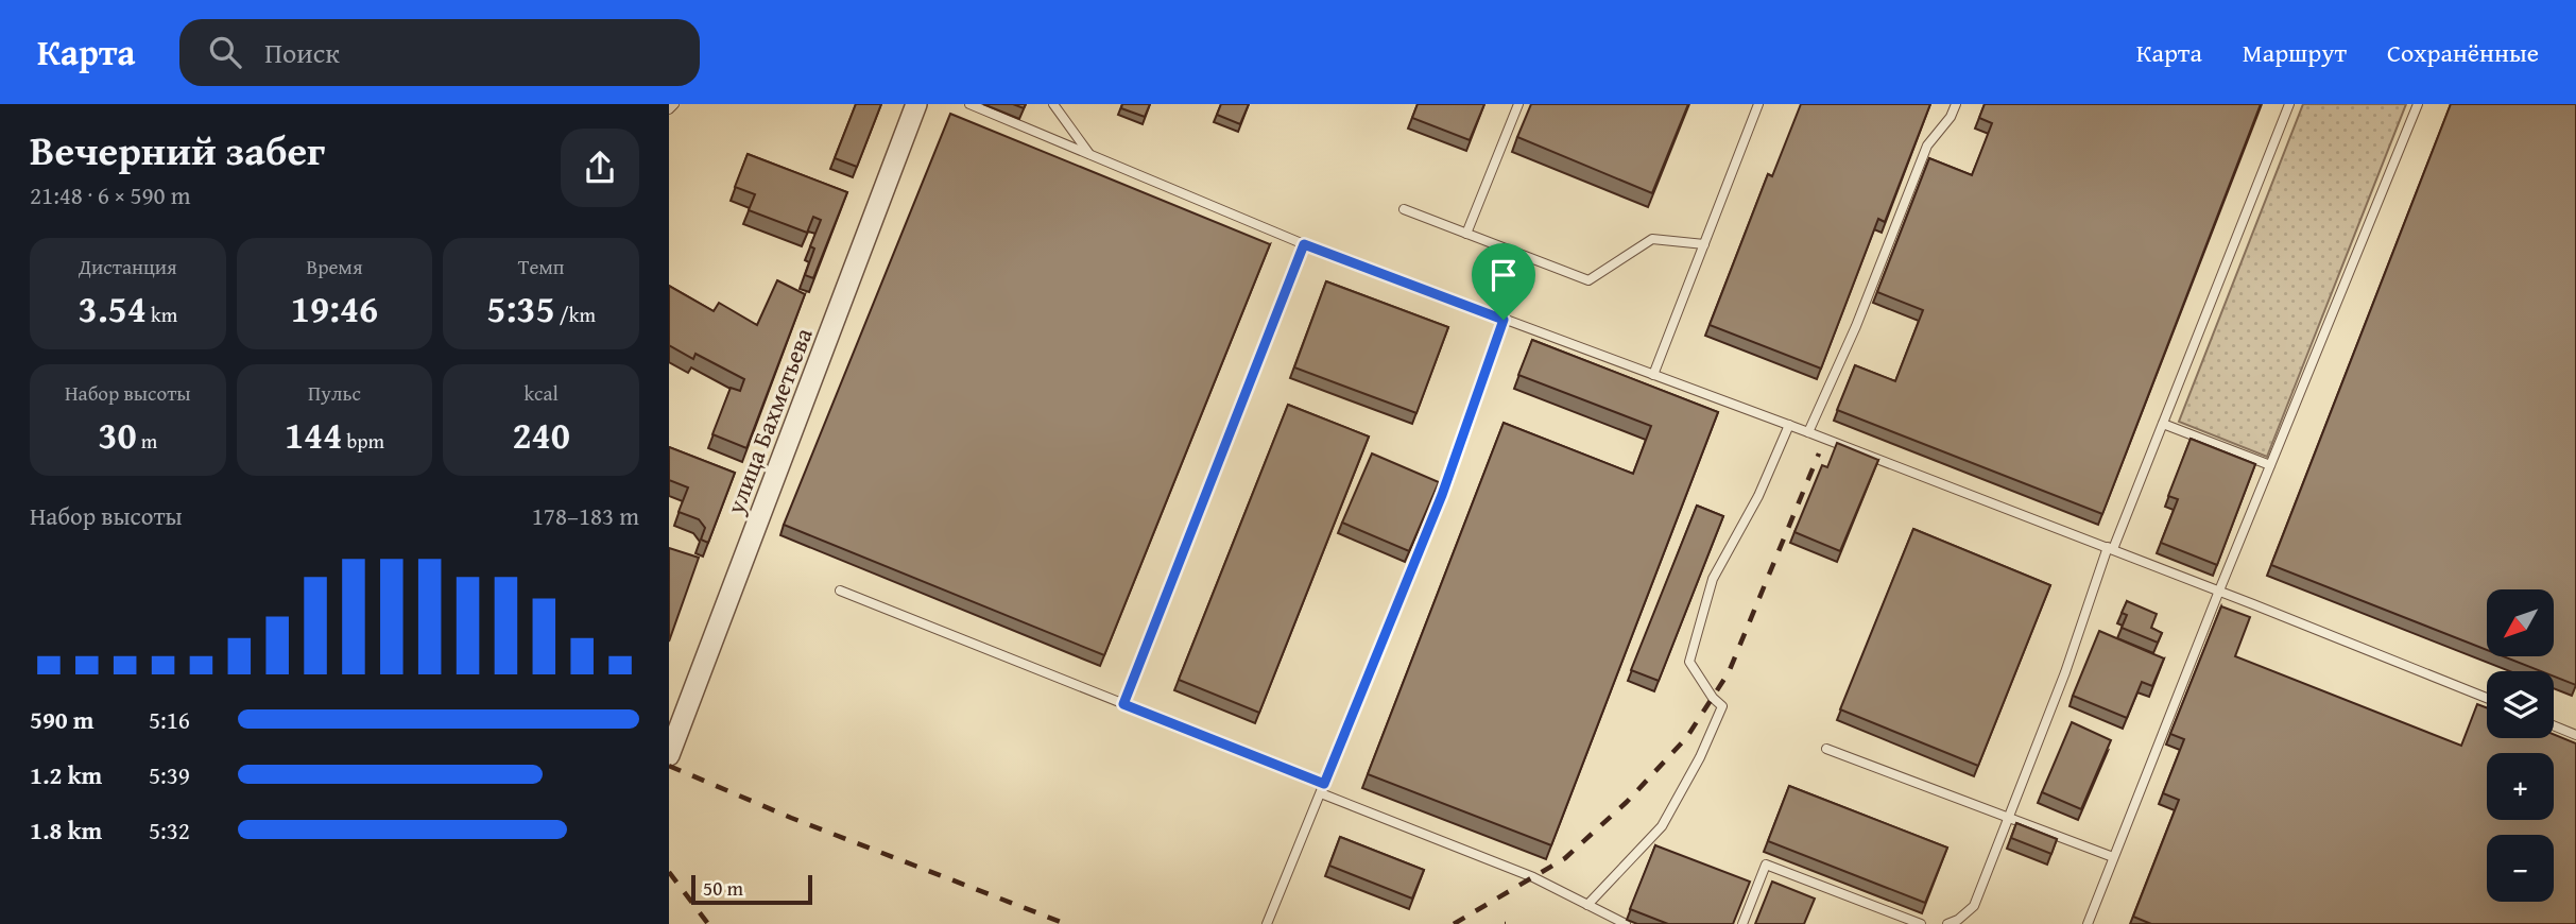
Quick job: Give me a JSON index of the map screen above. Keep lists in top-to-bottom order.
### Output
{
  "streets": {
    "street": ["улица Бахметьева"]
  },
  "scale_bar": "50 m",
  "north": "bottom left",
  "page": {
    "header": "Карта",
    "search": "Поиск",
    "nav": ["Карта", "Маршрут", "Сохранённые"],
    "heading": ["Вечерний забег", "21:48 · 6 × 590 m"],
    "stats": [
      ["Дистанция", "3.54 km"],
      ["Время", "19:46"],
      ["Темп", "5:35 /km"],
      ["Набор высоты", "30 m"],
      ["Пульс", "144 bpm"],
      ["kcal", "240"]
    ],
    "chart": ["Набор высоты", "178–183 m"],
    "map_buttons": ["+", "−"],
    "list": [
      {
        "name": "590 m",
        "note": "5:16"
      },
      {
        "name": "1.2 km",
        "note": "5:39"
      },
      {
        "name": "1.8 km",
        "note": "5:32"
      }
    ],
    "scale": "50 m"
  }
}
